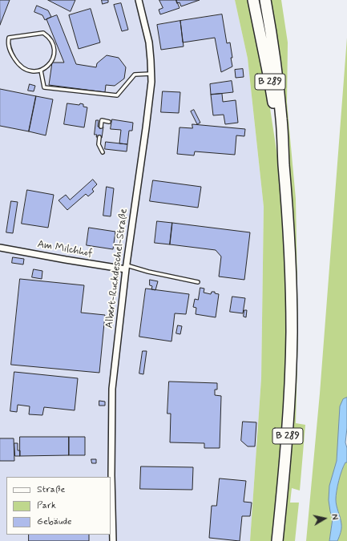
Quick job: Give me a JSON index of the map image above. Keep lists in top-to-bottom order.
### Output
{
  "streets": {
    "highway": ["B 289"],
    "street": ["Am Milchhof", "Albert-Ruckdeschel-Straße"]
  },
  "crossings": [
    ["Am Milchhof", "Albert-Ruckdeschel-Straße"]
  ],
  "legend": ["Straße", "Park", "Gebäude"],
  "north": "right"
}
